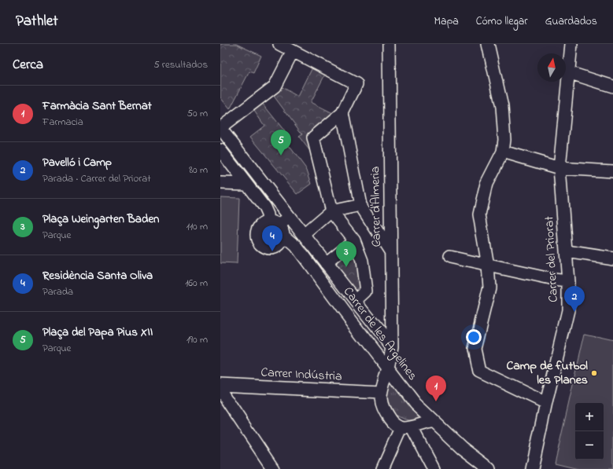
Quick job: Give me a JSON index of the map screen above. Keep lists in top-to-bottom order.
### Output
{
  "streets": {
    "street": [
      "Carrer d'Almeria",
      "Carrer del Priorat",
      "Carrer de les Argelines",
      "Carrer Indústria"
    ]
  },
  "crossings": [
    ["Carrer d'Almeria", "Carrer de les Argelines"],
    ["Carrer d'Almeria", "Carrer Indústria"]
  ],
  "places": ["Camp de futbol les Planes"],
  "north": "top",
  "page": {
    "header": "Pathlet",
    "nav": ["Mapa", "Cómo llegar", "Guardados"],
    "heading": ["Cerca", "5 resultados"],
    "list": [
      {
        "mark": "1",
        "name": "Farmàcia Sant Bernat",
        "note": "Farmacia",
        "value": "50 m"
      },
      {
        "mark": "2",
        "name": "Pavelló i Camp",
        "note": "Parada · Carrer del Priorat",
        "value": "80 m"
      },
      {
        "mark": "3",
        "name": "Plaça Weingarten Baden",
        "note": "Parque",
        "value": "110 m"
      },
      {
        "mark": "4",
        "name": "Residència Santa Oliva",
        "note": "Parada",
        "value": "160 m"
      },
      {
        "mark": "5",
        "name": "Plaça del Papa Pius XII",
        "note": "Parque",
        "value": "190 m"
      }
    ],
    "pins": [
      "5",
      "4",
      "3",
      "2",
      "1"
    ],
    "map_buttons": ["+", "−"]
  }
}
